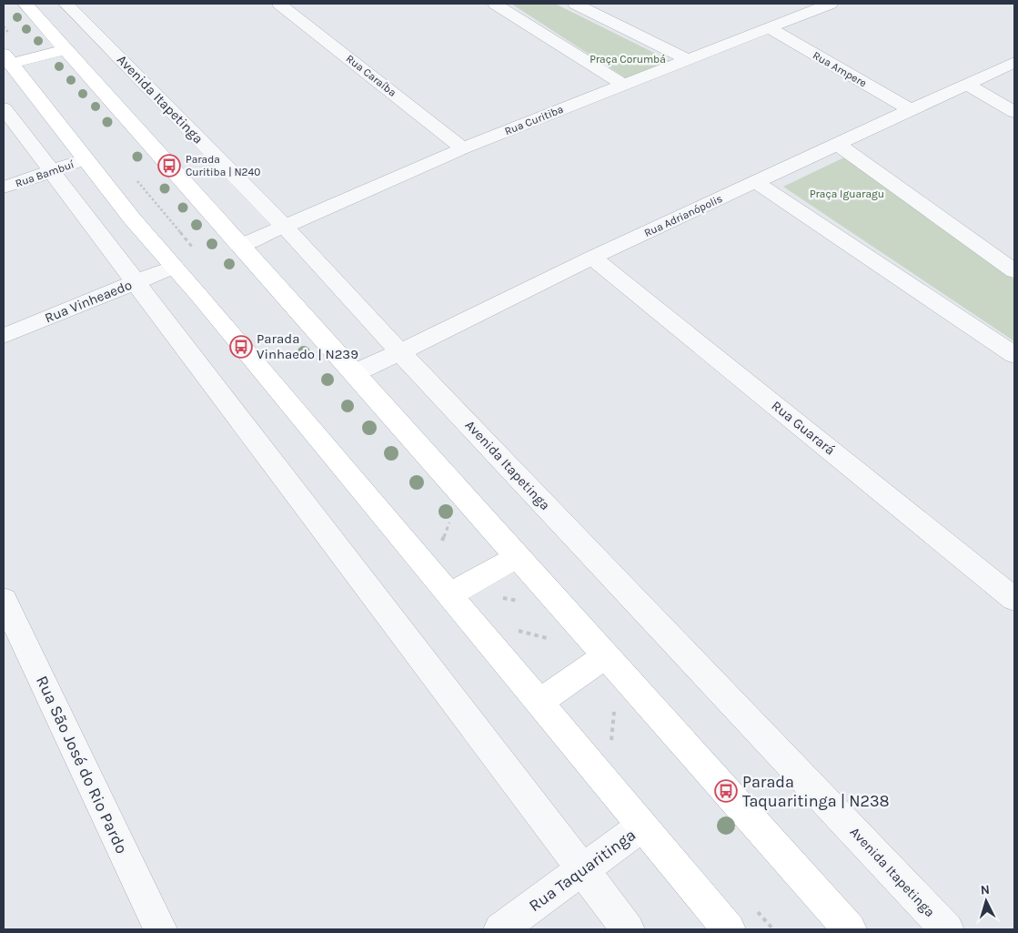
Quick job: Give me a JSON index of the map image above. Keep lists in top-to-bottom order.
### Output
{
  "streets": {
    "street": [
      "Rua Ampere",
      "Rua Caraíba",
      "Avenida Itapetinga",
      "Rua Curitiba",
      "Rua Bambuí",
      "Rua Adrianópolis",
      "Rua Vinheaedo",
      "Rua Guarará",
      "Rua São José do Rio Pardo",
      "Rua Taquaritinga"
    ]
  },
  "crossings": [
    ["Rua Ampere", "Rua Curitiba"],
    ["Rua Ampere", "Rua Adrianópolis"],
    ["Rua Caraíba", "Rua Curitiba"],
    ["Avenida Itapetinga", "Rua Curitiba"],
    ["Avenida Itapetinga", "Rua Adrianópolis"],
    ["Rua Adrianópolis", "Rua Guarará"]
  ],
  "parks": ["Praça Corumbá", "Praça Iguaragu"],
  "places": {
    "bus stop": ["Parada Curitiba | N240", "Parada Vinhaedo | N239", "Parada Taquaritinga | N238"]
  },
  "north": "top"
}
